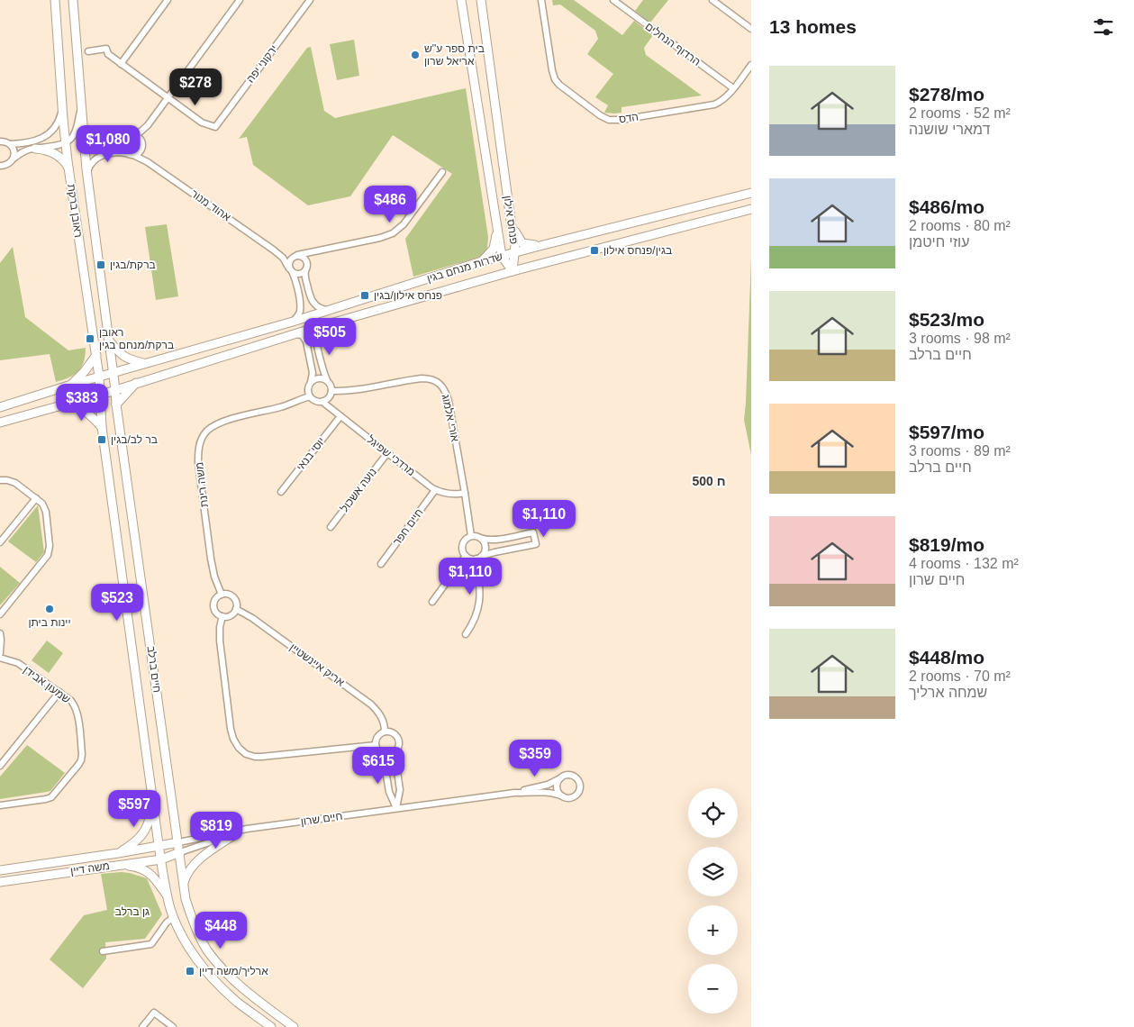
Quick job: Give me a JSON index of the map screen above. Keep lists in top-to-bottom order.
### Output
{
  "streets": {
    "street": [
      "הרדוף הנחלים",
      "ירקוני יפה",
      "הדס",
      "אהוד מנור",
      "ראובן ברקת",
      "פנחס אילון",
      "שדרות מנחם בגין",
      "אורי אלמוג",
      "יוסי בנאי",
      "מרדכי שפיגל",
      "משה רינת",
      "נועה אשכול",
      "חיים חפר",
      "אריק איינשטיין",
      "חיים ברלב",
      "שמעון אבידן",
      "חיים שרון",
      "משה דיין"
    ]
  },
  "crossings": [
    ["הרדוף הנחלים", "הדס"],
    ["אהוד מנור", "שדרות מנחם בגין"],
    ["ראובן ברקת", "שדרות מנחם בגין"],
    ["ראובן ברקת", "חיים ברלב"],
    ["פנחס אילון", "שדרות מנחם בגין"],
    ["שדרות מנחם בגין", "חיים ברלב"],
    ["אורי אלמוג", "מרדכי שפיגל"],
    ["אורי אלמוג", "משה רינת"],
    ["יוסי בנאי", "מרדכי שפיגל"],
    ["מרדכי שפיגל", "משה רינת"],
    ["מרדכי שפיגל", "נועה אשכול"],
    ["מרדכי שפיגל", "חיים חפר"],
    ["משה רינת", "אריק איינשטיין"],
    ["חיים ברלב", "חיים שרון"],
    ["חיים ברלב", "משה דיין"],
    ["חיים שרון", "משה דיין"]
  ],
  "districts": ["ח 500"],
  "parks": ["גן ברלב"],
  "places": {
    "other": ["בית ספר ע''ש אריאל שרון", "יינות ביתן"],
    "transit": [
      "בגין/פנחס אילון",
      "ברקת/בגין",
      "פנחס אילון/בגין",
      "ראובן ברקת/מנחם בגין",
      "בר לב/בגין",
      "ארליך/משה דיין"
    ]
  },
  "page": {
    "heading": "13 homes",
    "list": [
      {
        "name": "$278/mo",
        "note": "2 rooms · 52 m² · דמארי שושנה"
      },
      {
        "name": "$486/mo",
        "note": "2 rooms · 80 m² · עוזי חיטמן"
      },
      {
        "name": "$523/mo",
        "note": "3 rooms · 98 m² · חיים ברלב"
      },
      {
        "name": "$597/mo",
        "note": "3 rooms · 89 m² · חיים ברלב"
      },
      {
        "name": "$819/mo",
        "note": "4 rooms · 132 m² · חיים שרון"
      },
      {
        "name": "$448/mo",
        "note": "2 rooms · 70 m² · שמחה ארליך"
      }
    ],
    "price": [
      "$278",
      "$1,080",
      "$486",
      "$505",
      "$383",
      "$1,110",
      "$1,110",
      "$523",
      "$359",
      "$615",
      "$597",
      "$819",
      "$448"
    ],
    "map_buttons": ["+", "−"]
  }
}
